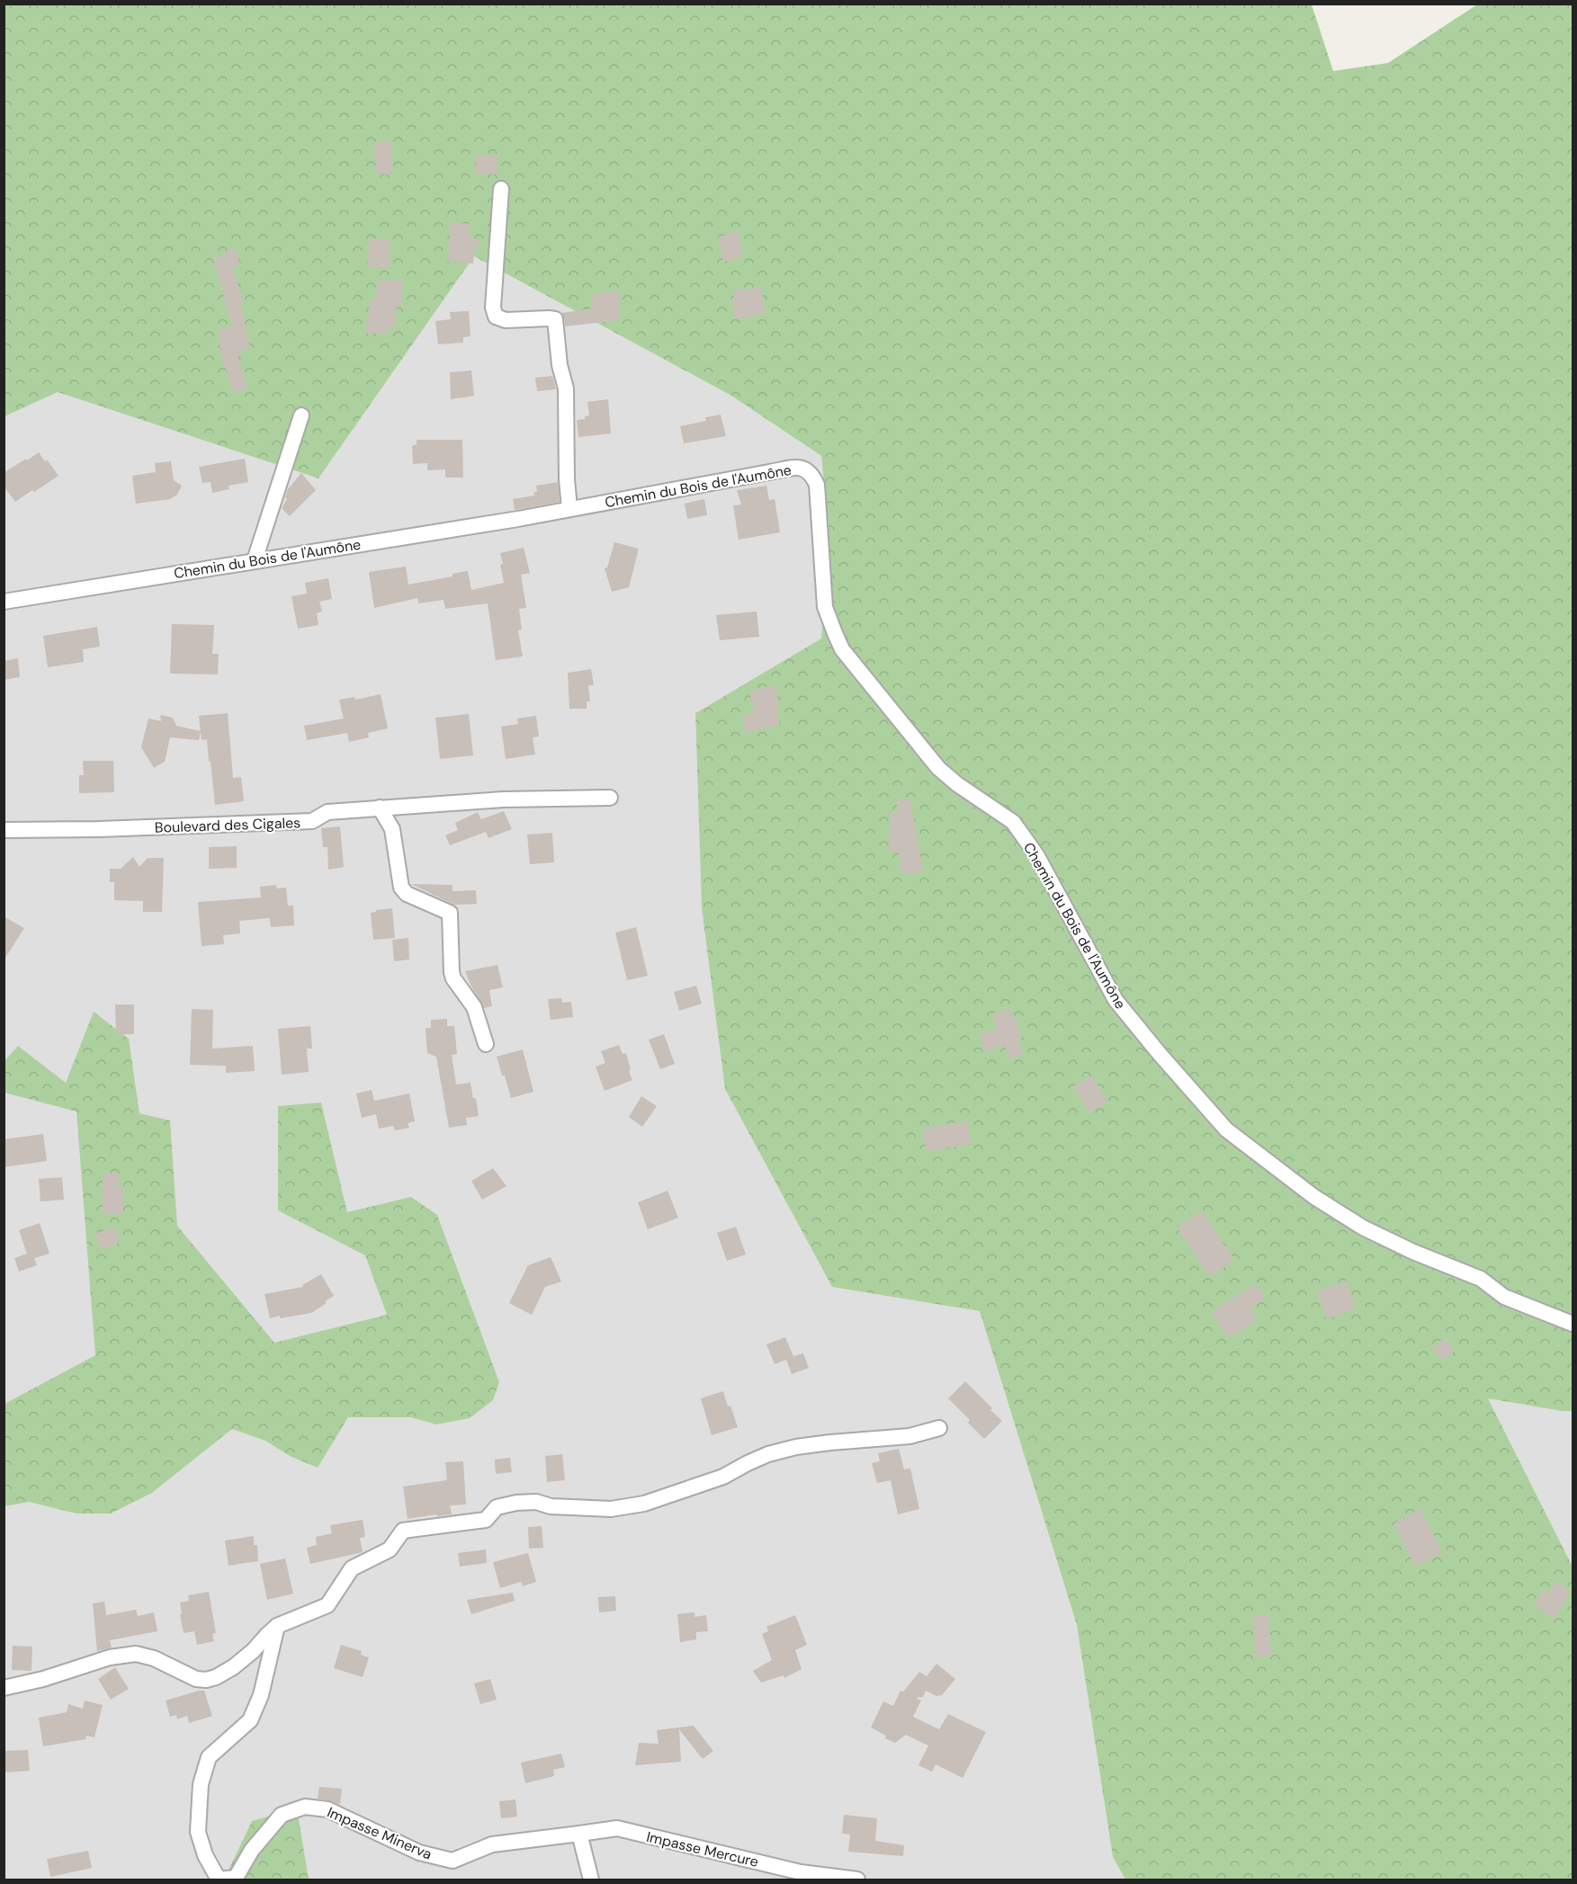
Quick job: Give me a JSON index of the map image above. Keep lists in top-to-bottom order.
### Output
{
  "streets": {
    "street": [
      "Chemin du Bois de l'Aumône",
      "Boulevard des Cigales",
      "Impasse Minerva",
      "Impasse Mercure"
    ]
  },
  "crossings": [
    ["Impasse Minerva", "Impasse Mercure"]
  ]
}
